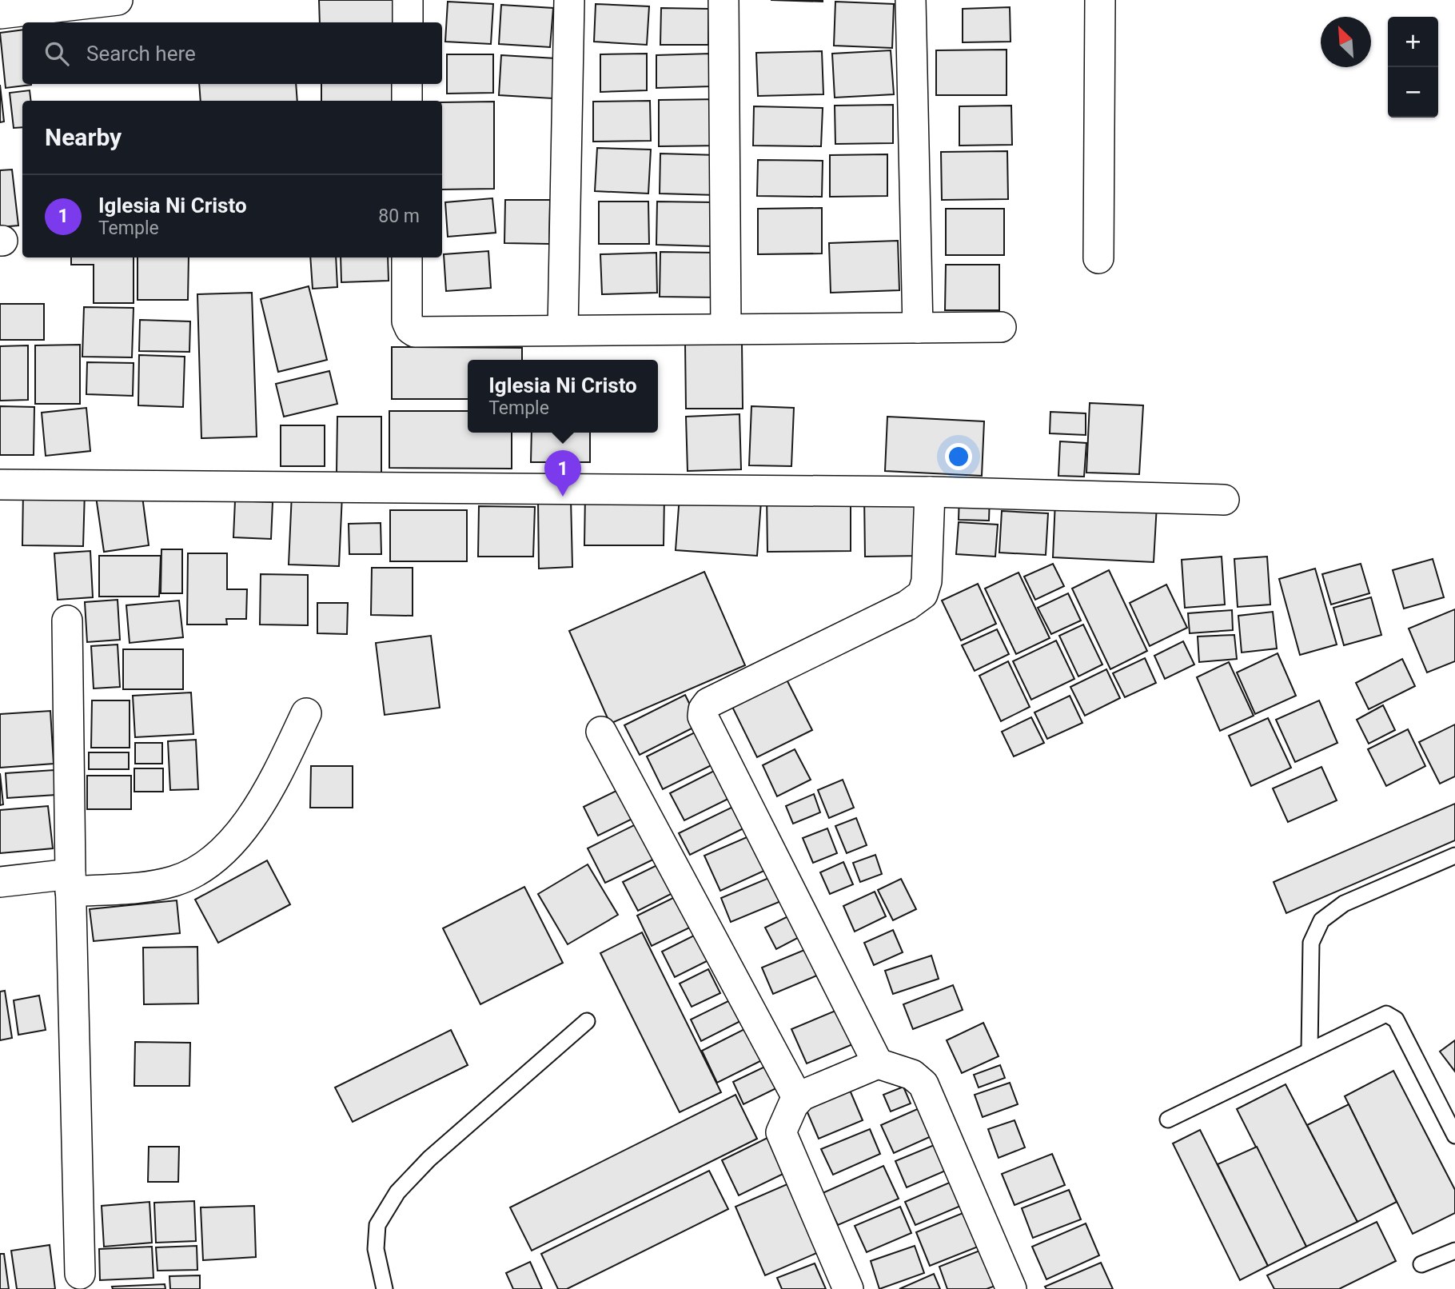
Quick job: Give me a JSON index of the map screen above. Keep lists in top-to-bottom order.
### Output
{
  "north": "top left",
  "page": {
    "map_buttons": ["+", "−"],
    "search": "Search here",
    "heading": "Nearby",
    "list": [
      {
        "mark": "1",
        "name": "Iglesia Ni Cristo",
        "note": "Temple",
        "value": "80 m"
      }
    ],
    "popup": ["Iglesia Ni Cristo", "Temple"],
    "pins": "1"
  }
}
